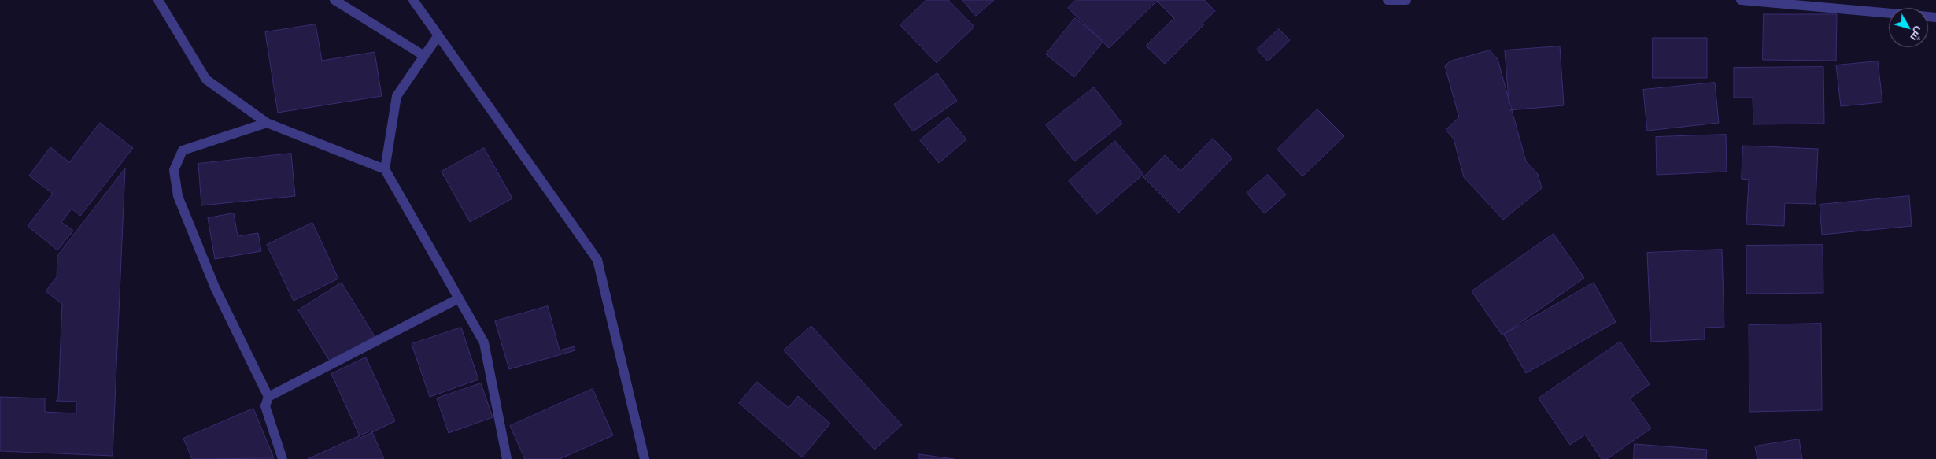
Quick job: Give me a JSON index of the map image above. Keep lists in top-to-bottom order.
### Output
{
  "north": "bottom right"
}
